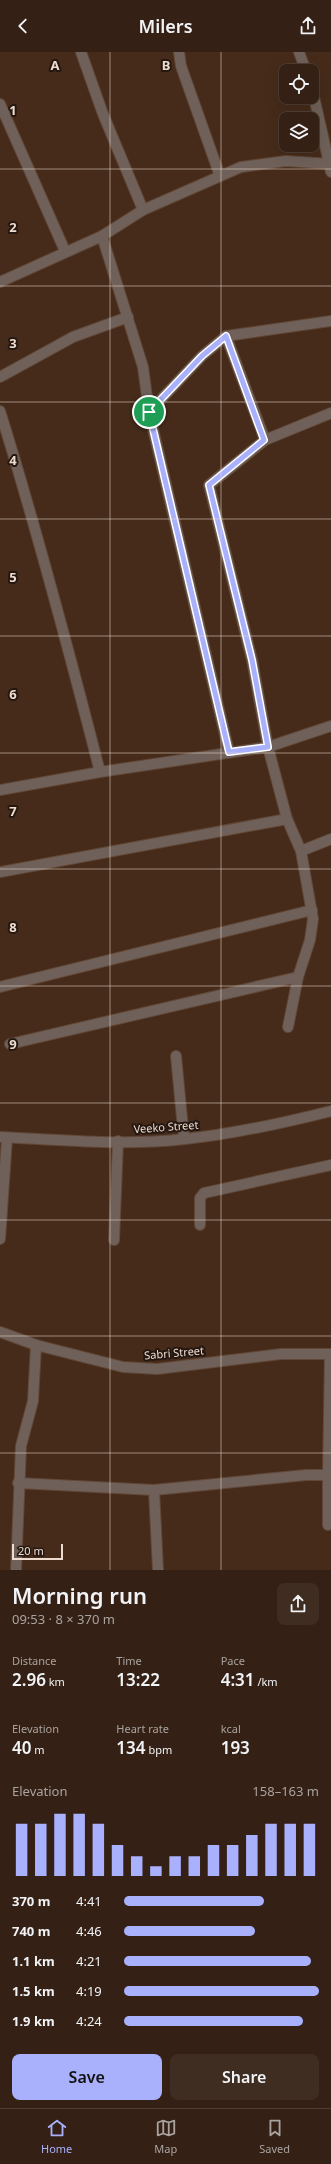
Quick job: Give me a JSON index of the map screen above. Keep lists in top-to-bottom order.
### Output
{
  "streets": {
    "street": ["Veeko Street", "Sabri Street"]
  },
  "scale_bar": "20 m",
  "page": {
    "header": "Milers",
    "scale": "20 m",
    "heading": ["Morning run", "09:53 · 8 × 370 m"],
    "stats": [
      ["Distance", "2.96 km"],
      ["Time", "13:22"],
      ["Pace", "4:31 /km"],
      ["Elevation", "40 m"],
      ["Heart rate", "134 bpm"],
      ["kcal", "193"]
    ],
    "chart": ["Elevation", "158–163 m"],
    "list": [
      {
        "name": "370 m",
        "note": "4:41"
      },
      {
        "name": "740 m",
        "note": "4:46"
      },
      {
        "name": "1.1 km",
        "note": "4:21"
      },
      {
        "name": "1.5 km",
        "note": "4:19"
      },
      {
        "name": "1.9 km",
        "note": "4:24"
      }
    ],
    "buttons": ["Save", "Share"],
    "tabs": ["Home", "Map", "Saved"]
  },
  "grid": {
    "columns": ["A", "B"],
    "rows": [
      "1",
      "2",
      "3",
      "4",
      "5",
      "6",
      "7",
      "8",
      "9"
    ]
  }
}
